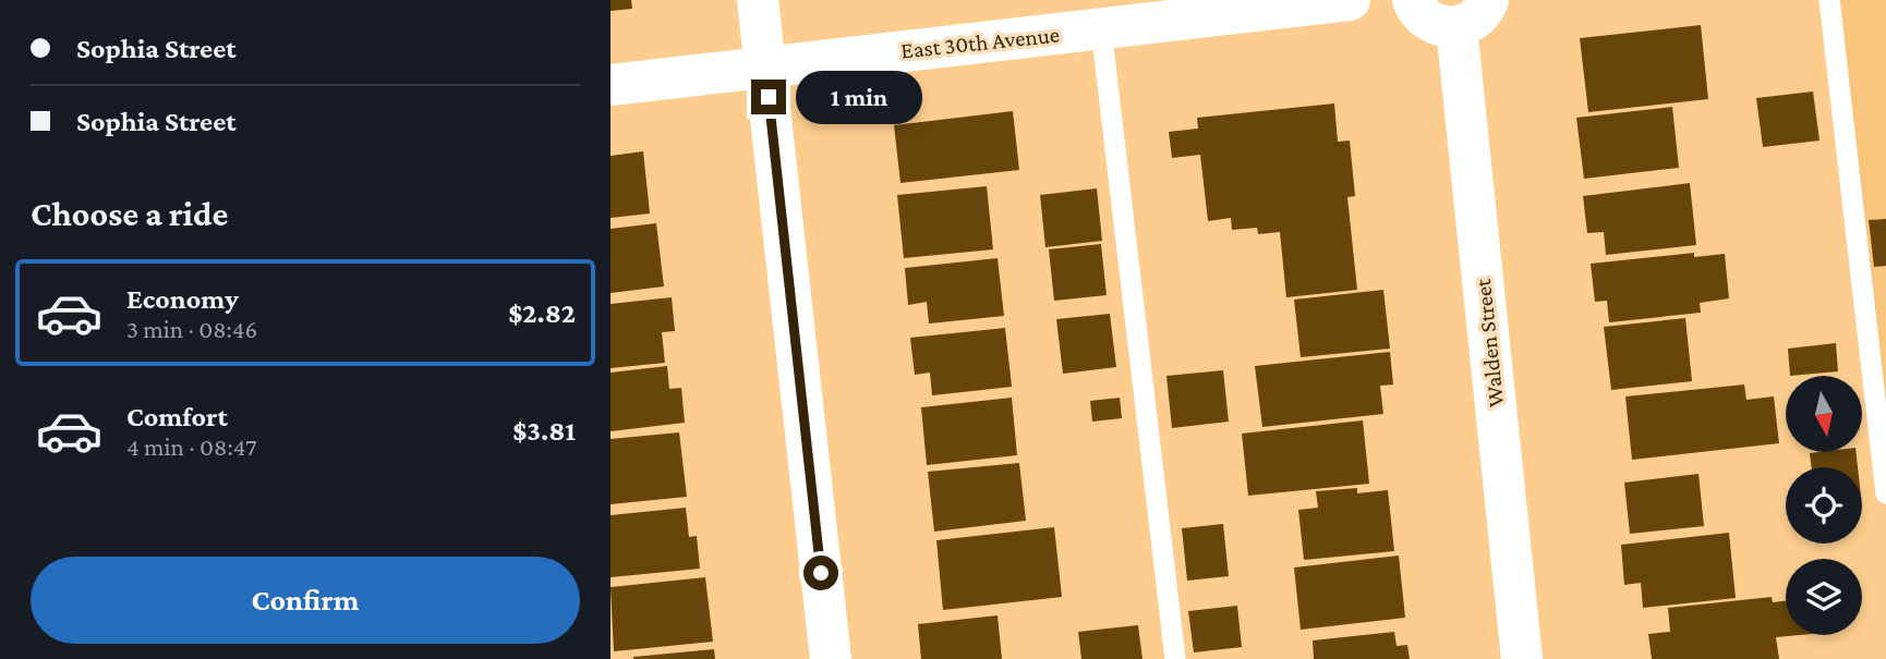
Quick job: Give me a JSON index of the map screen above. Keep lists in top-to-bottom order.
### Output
{
  "streets": {
    "street": ["East 30th Avenue", "Walden Street"]
  },
  "north": "bottom",
  "page": {
    "banner": ["Sophia Street", "Sophia Street"],
    "bubble": "1 min",
    "heading": "Choose a ride",
    "list": [
      {
        "name": "Economy",
        "note": "3 min · 08:46",
        "value": "$2.82"
      },
      {
        "name": "Comfort",
        "note": "4 min · 08:47",
        "value": "$3.81"
      }
    ],
    "buttons": "Confirm"
  }
}
